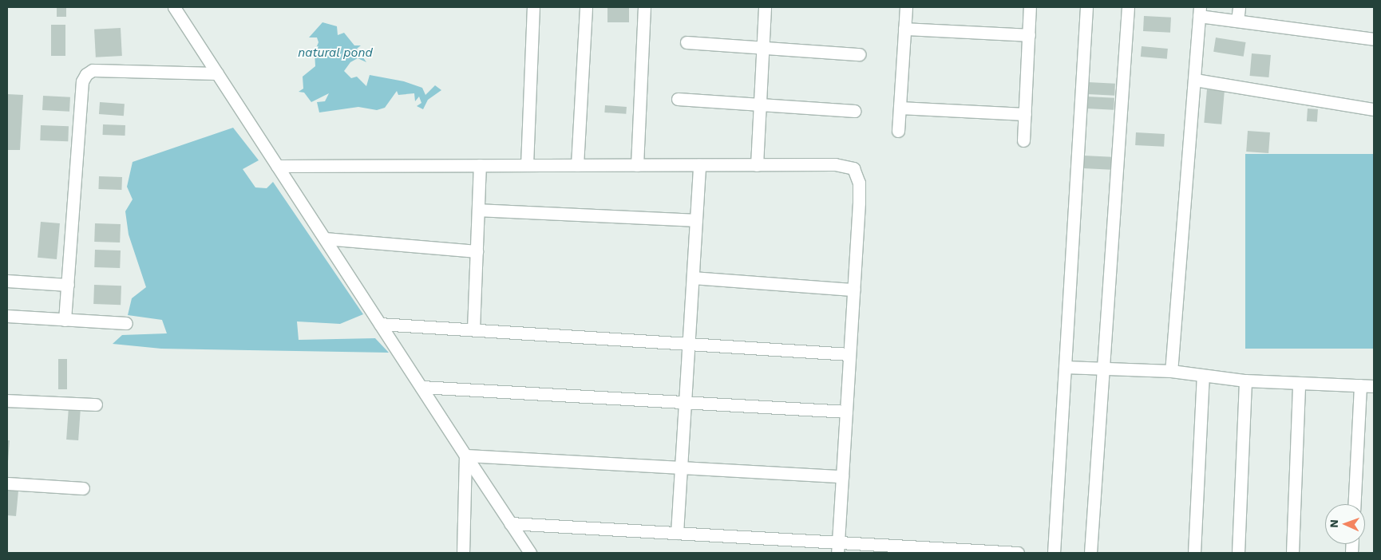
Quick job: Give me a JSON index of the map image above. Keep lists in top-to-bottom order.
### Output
{
  "water": ["natural pond"],
  "north": "left"
}
